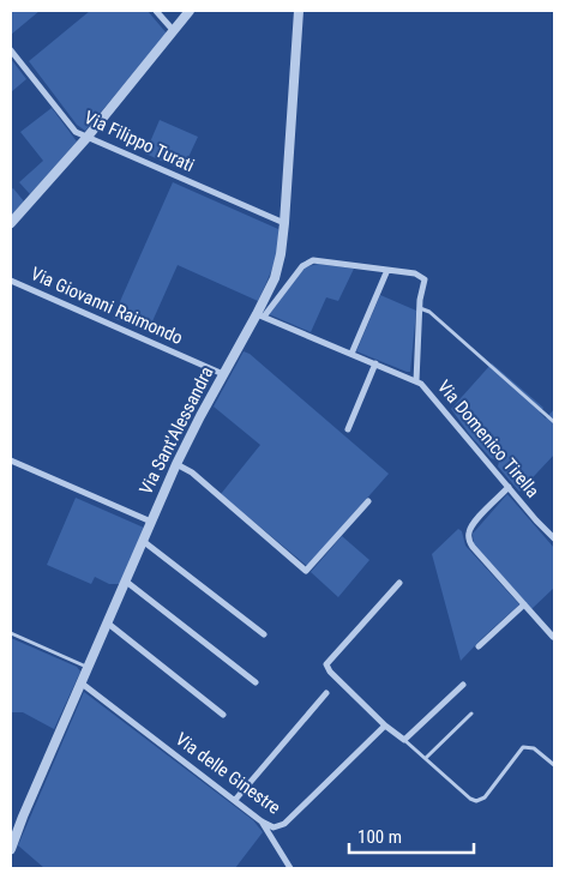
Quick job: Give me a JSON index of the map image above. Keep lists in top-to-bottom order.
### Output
{
  "streets": {
    "street": [
      "Via Filippo Turati",
      "Via Giovanni Raimondo",
      "Via Sant'Alessandra",
      "Via Domenico Tirella",
      "Via delle Ginestre"
    ]
  },
  "crossings": [
    ["Via Filippo Turati", "Via Sant'Alessandra"],
    ["Via Giovanni Raimondo", "Via Sant'Alessandra"],
    ["Via Sant'Alessandra", "Via Domenico Tirella"],
    ["Via Sant'Alessandra", "Via delle Ginestre"]
  ],
  "scale_bar": "100 m"
}
